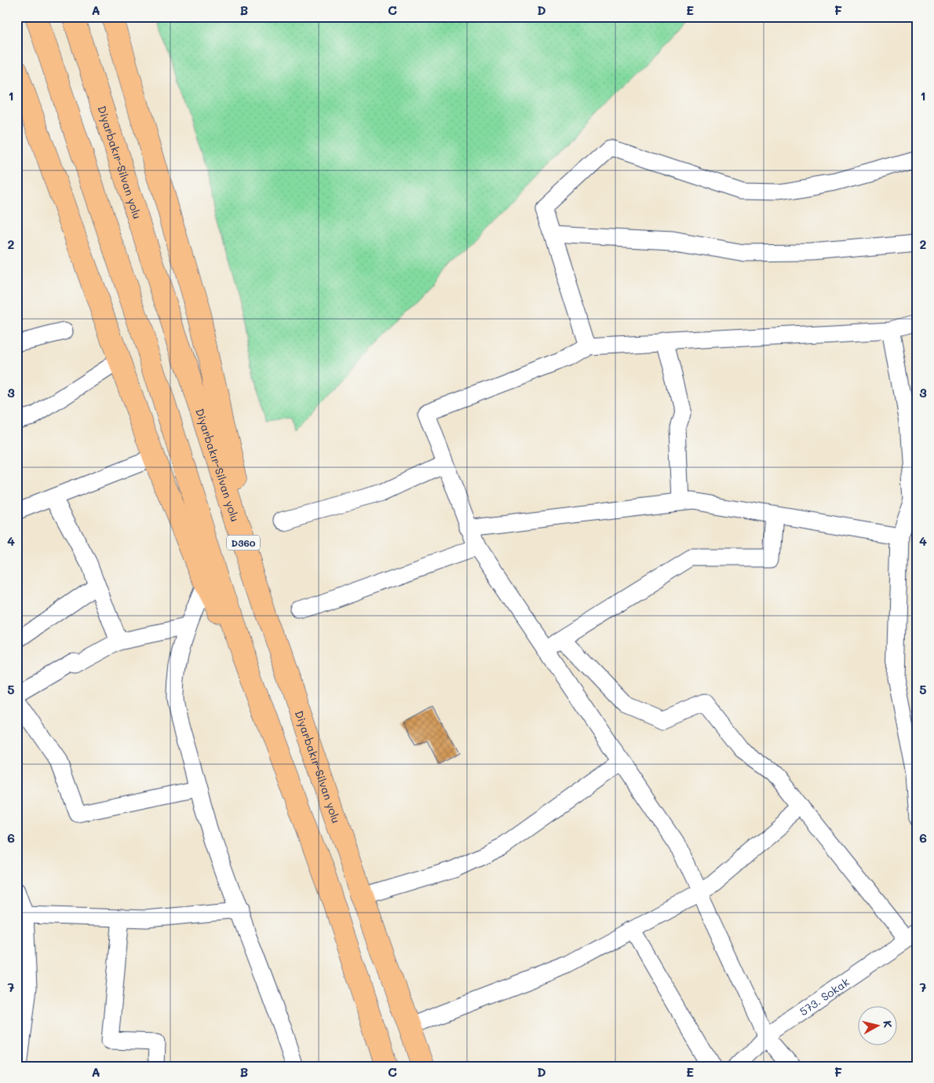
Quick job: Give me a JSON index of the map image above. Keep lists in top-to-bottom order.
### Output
{
  "streets": {
    "highway": ["Diyarbakır-Silvan yolu", "D360"],
    "street": ["573. Sokak"]
  },
  "north": "right",
  "grid": {
    "columns": [
      "A",
      "B",
      "C",
      "D",
      "E",
      "F"
    ],
    "rows": [
      "1",
      "2",
      "3",
      "4",
      "5",
      "6",
      "7"
    ]
  }
}
